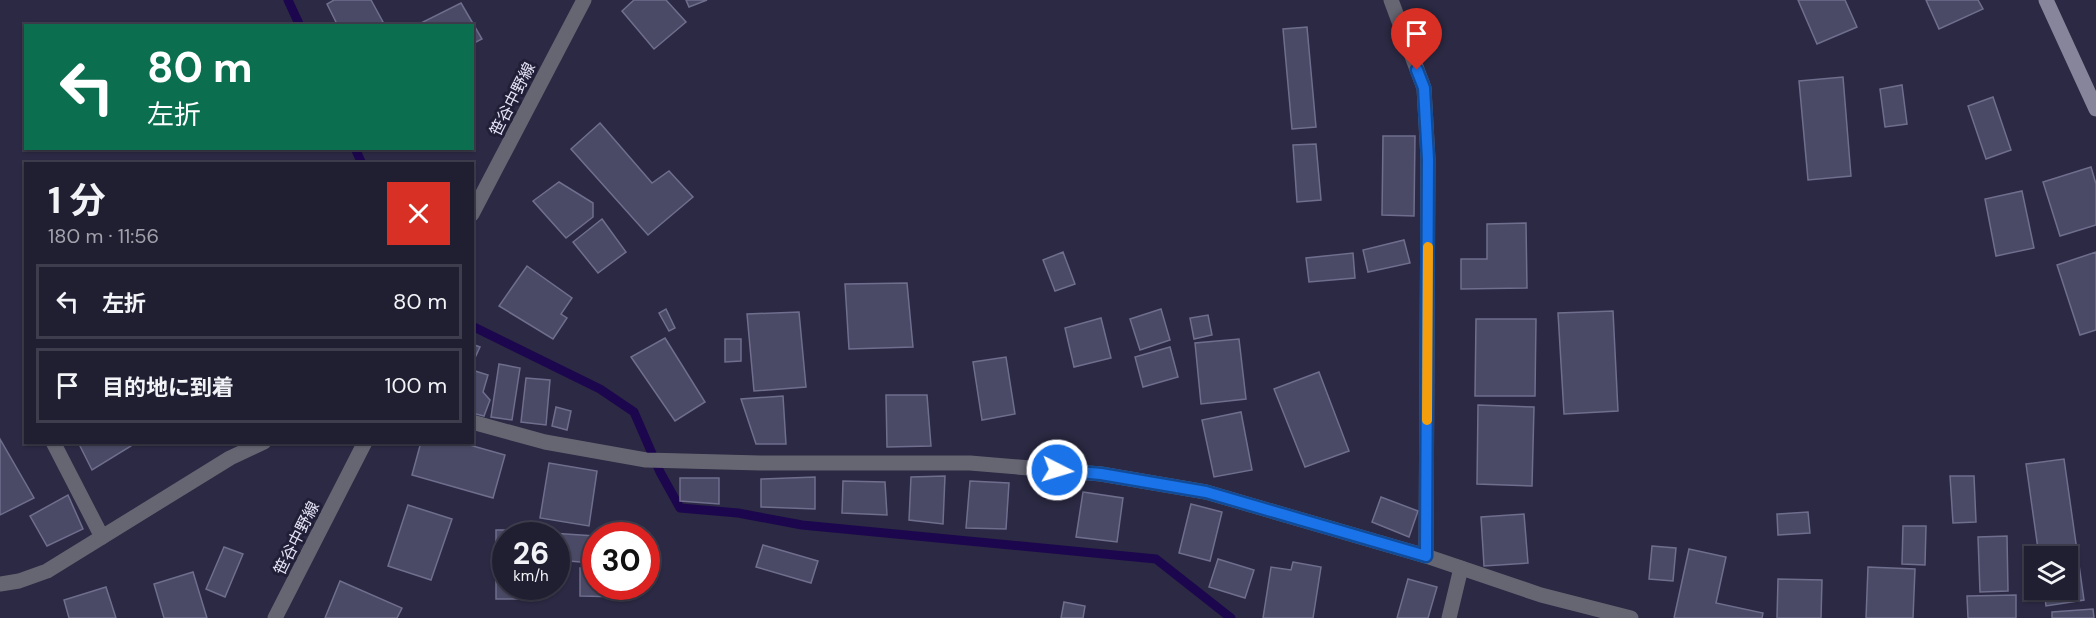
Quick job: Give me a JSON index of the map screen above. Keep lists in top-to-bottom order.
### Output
{
  "streets": {
    "street": ["笹谷中野線"]
  },
  "page": {
    "turn": ["80 m", "左折"],
    "heading": ["1 分", "180 m · 11:56"],
    "list": [
      {
        "name": "左折",
        "value": "80 m"
      },
      {
        "name": "目的地に到着",
        "value": "100 m"
      }
    ],
    "speed": "26 km/h",
    "limit": "30"
  }
}
